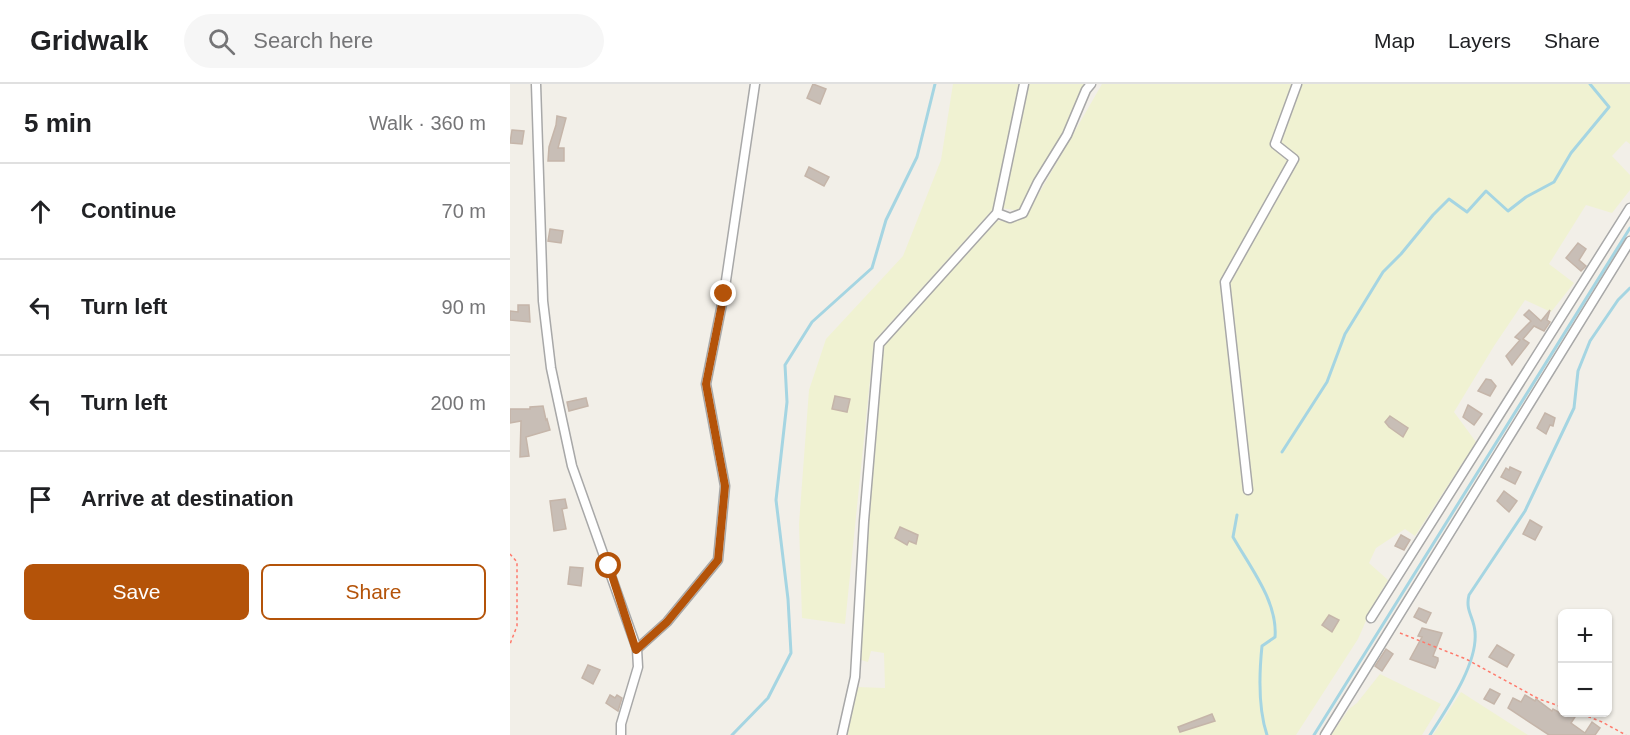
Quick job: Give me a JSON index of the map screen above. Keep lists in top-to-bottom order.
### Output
{
  "page": {
    "header": "Gridwalk",
    "search": "Search here",
    "nav": ["Map", "Layers", "Share"],
    "heading": ["5 min", "Walk · 360 m"],
    "list": [
      ["Continue", "70 m"],
      ["Turn left", "90 m"],
      ["Turn left", "200 m"],
      "Arrive at destination"
    ],
    "buttons": ["Save", "Share"],
    "map_buttons": ["+", "−"]
  }
}
